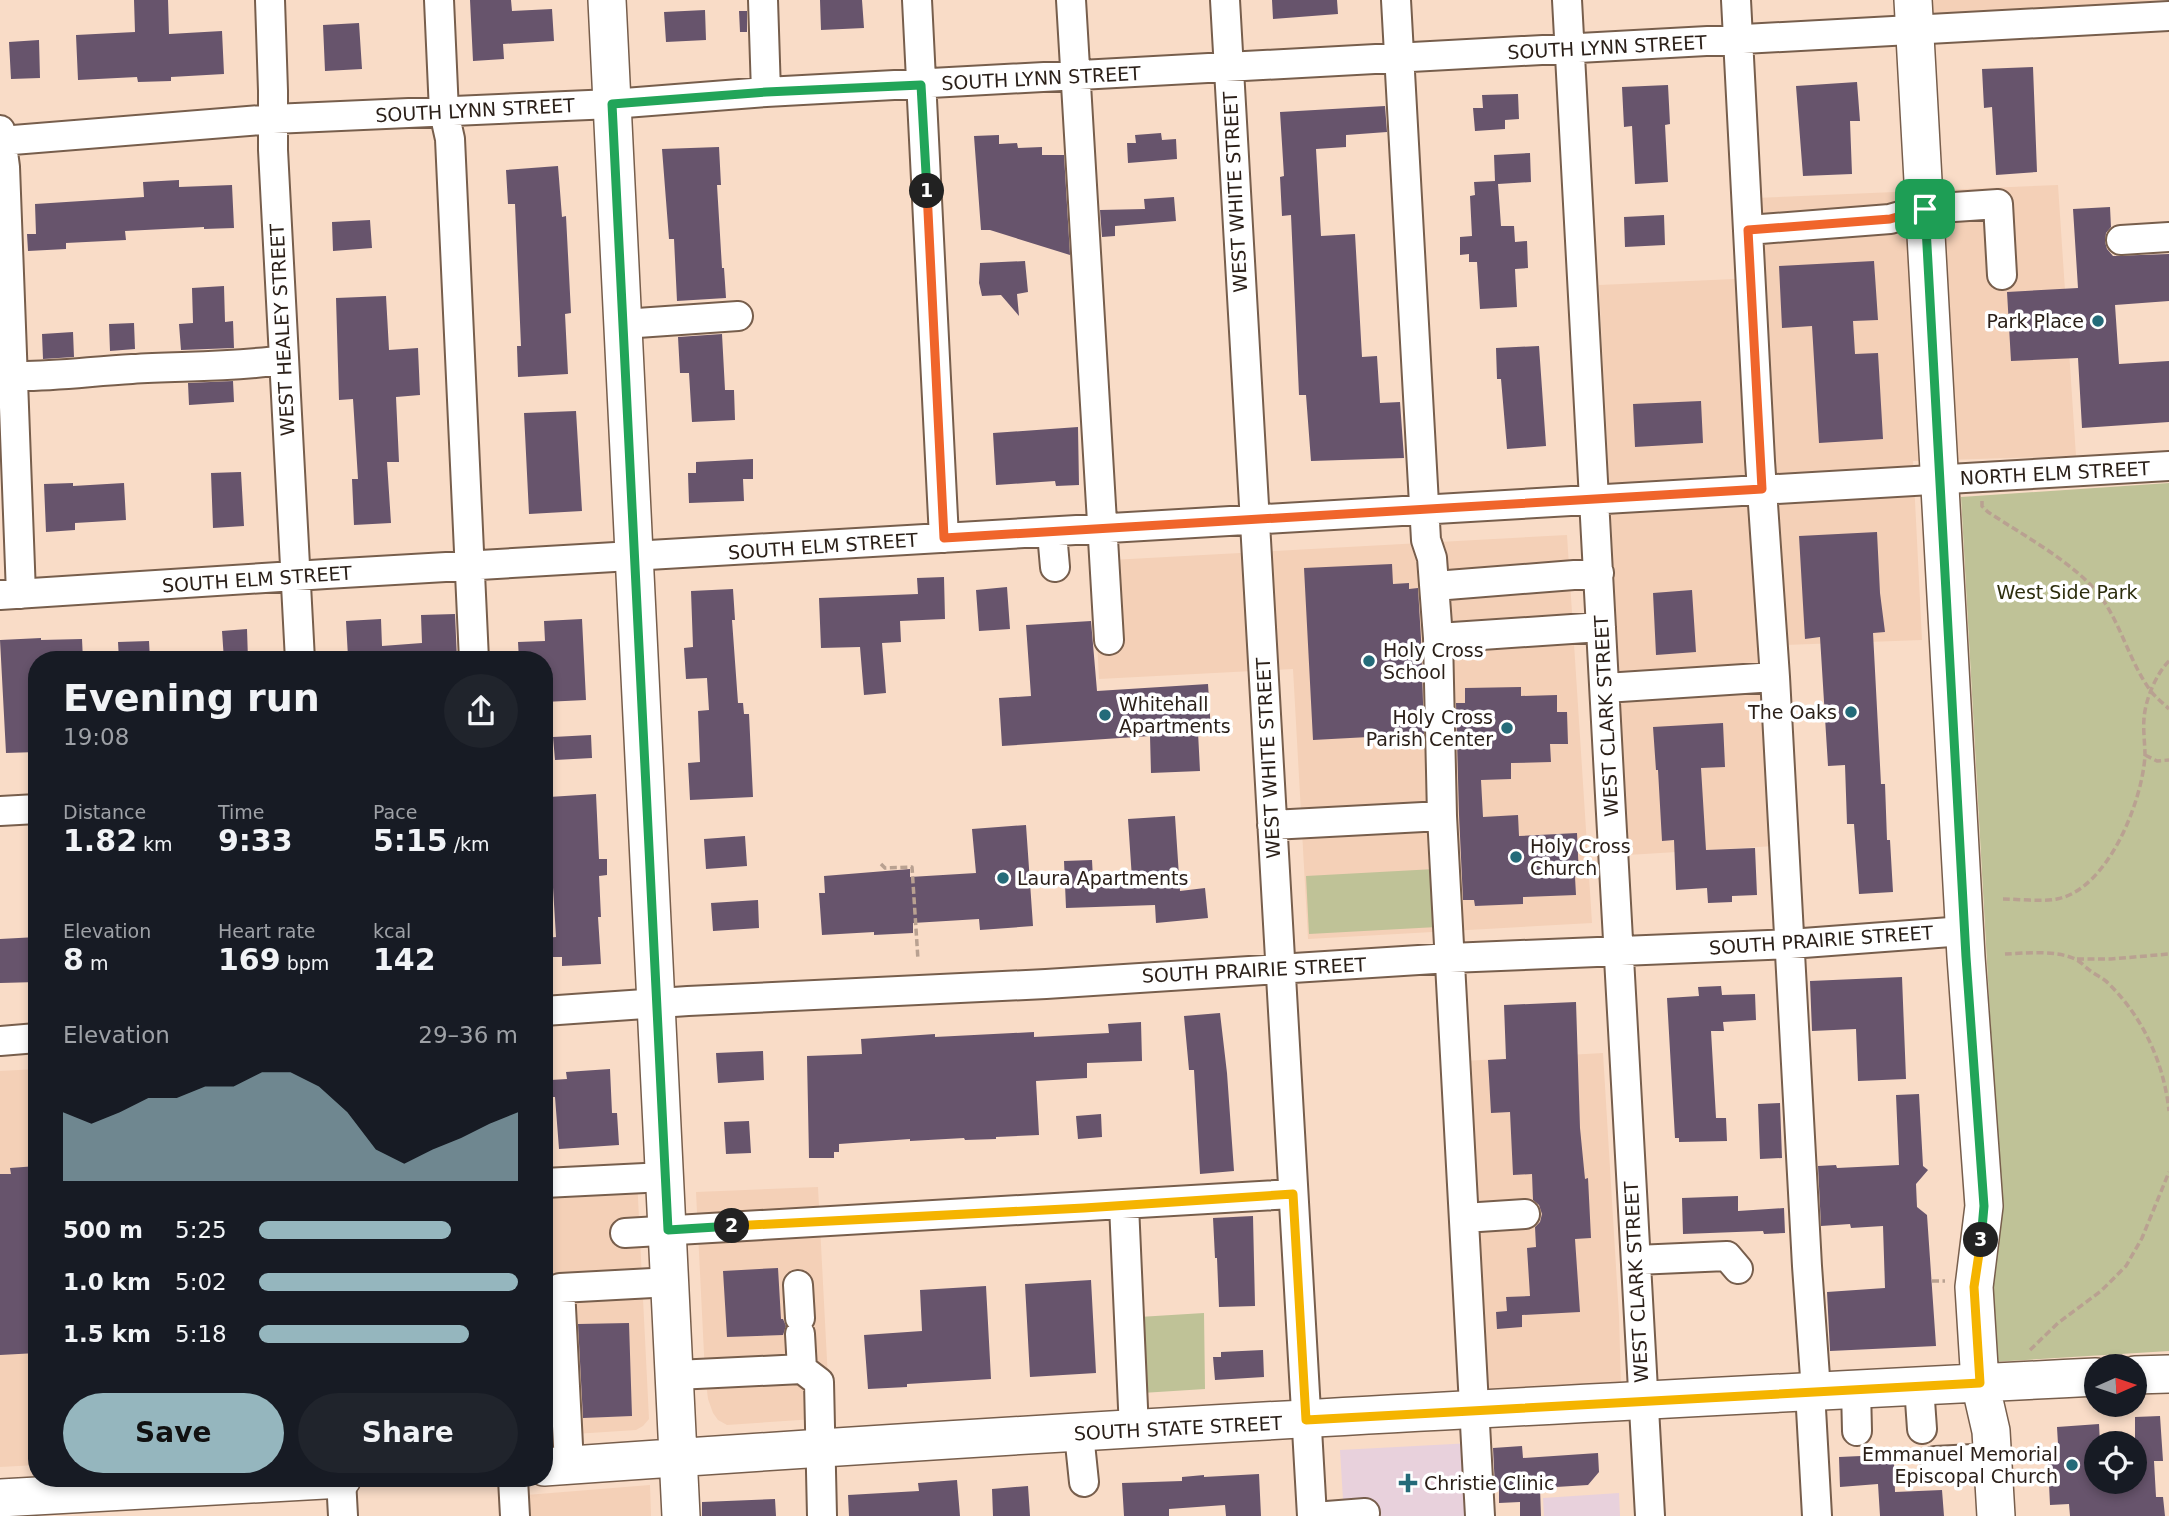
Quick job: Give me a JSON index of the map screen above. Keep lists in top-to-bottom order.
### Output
{
  "streets": {
    "main road": ["SOUTH STATE STREET"],
    "street": [
      "SOUTH LYNN STREET",
      "WEST WHITE STREET",
      "WEST HEALEY STREET",
      "NORTH ELM STREET",
      "SOUTH ELM STREET",
      "WEST CLARK STREET",
      "SOUTH PRAIRIE STREET"
    ]
  },
  "crossings": [
    ["SOUTH LYNN STREET", "WEST WHITE STREET"],
    ["SOUTH LYNN STREET", "WEST HEALEY STREET"],
    ["SOUTH LYNN STREET", "WEST CLARK STREET"],
    ["WEST WHITE STREET", "SOUTH ELM STREET"],
    ["WEST WHITE STREET", "SOUTH PRAIRIE STREET"],
    ["WEST WHITE STREET", "SOUTH STATE STREET"],
    ["WEST HEALEY STREET", "SOUTH ELM STREET"],
    ["NORTH ELM STREET", "SOUTH ELM STREET"],
    ["SOUTH ELM STREET", "WEST CLARK STREET"],
    ["WEST CLARK STREET", "SOUTH PRAIRIE STREET"],
    ["WEST CLARK STREET", "SOUTH STATE STREET"]
  ],
  "parks": ["West Side Park"],
  "places": {
    "other": [
      "Park Place",
      "Holy Cross School",
      "The Oaks",
      "Whitehall Apartments",
      "Holy Cross Parish Center",
      "Holy Cross Church",
      "Laura Apartments",
      "Emmanuel Memorial Episcopal Church"
    ],
    "health": ["Christie Clinic"]
  },
  "north": "right",
  "page": {
    "pins": ["1", "2", "3"],
    "heading": ["Evening run", "19:08"],
    "stats": [
      ["Distance", "1.82 km"],
      ["Time", "9:33"],
      ["Pace", "5:15 /km"],
      ["Elevation", "8 m"],
      ["Heart rate", "169 bpm"],
      ["kcal", "142"]
    ],
    "chart": ["Elevation", "29–36 m"],
    "list": [
      {
        "name": "500 m",
        "note": "5:25"
      },
      {
        "name": "1.0 km",
        "note": "5:02"
      },
      {
        "name": "1.5 km",
        "note": "5:18"
      }
    ],
    "buttons": ["Save", "Share"]
  }
}
